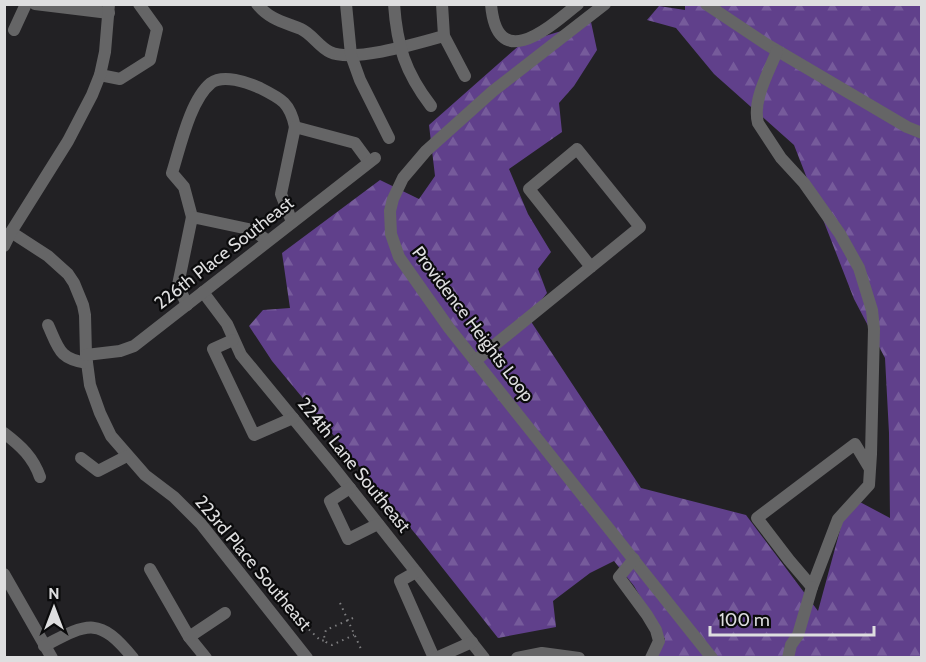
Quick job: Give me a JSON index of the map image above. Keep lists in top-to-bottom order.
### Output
{
  "streets": {
    "street": [
      "226th Place Southeast",
      "Providence Heights Loop",
      "224th Lane Southeast",
      "223rd Place Southeast"
    ]
  },
  "crossings": [
    ["226th Place Southeast", "224th Lane Southeast"],
    ["226th Place Southeast", "223rd Place Southeast"]
  ],
  "scale_bar": "100 m",
  "north": "top"
}
